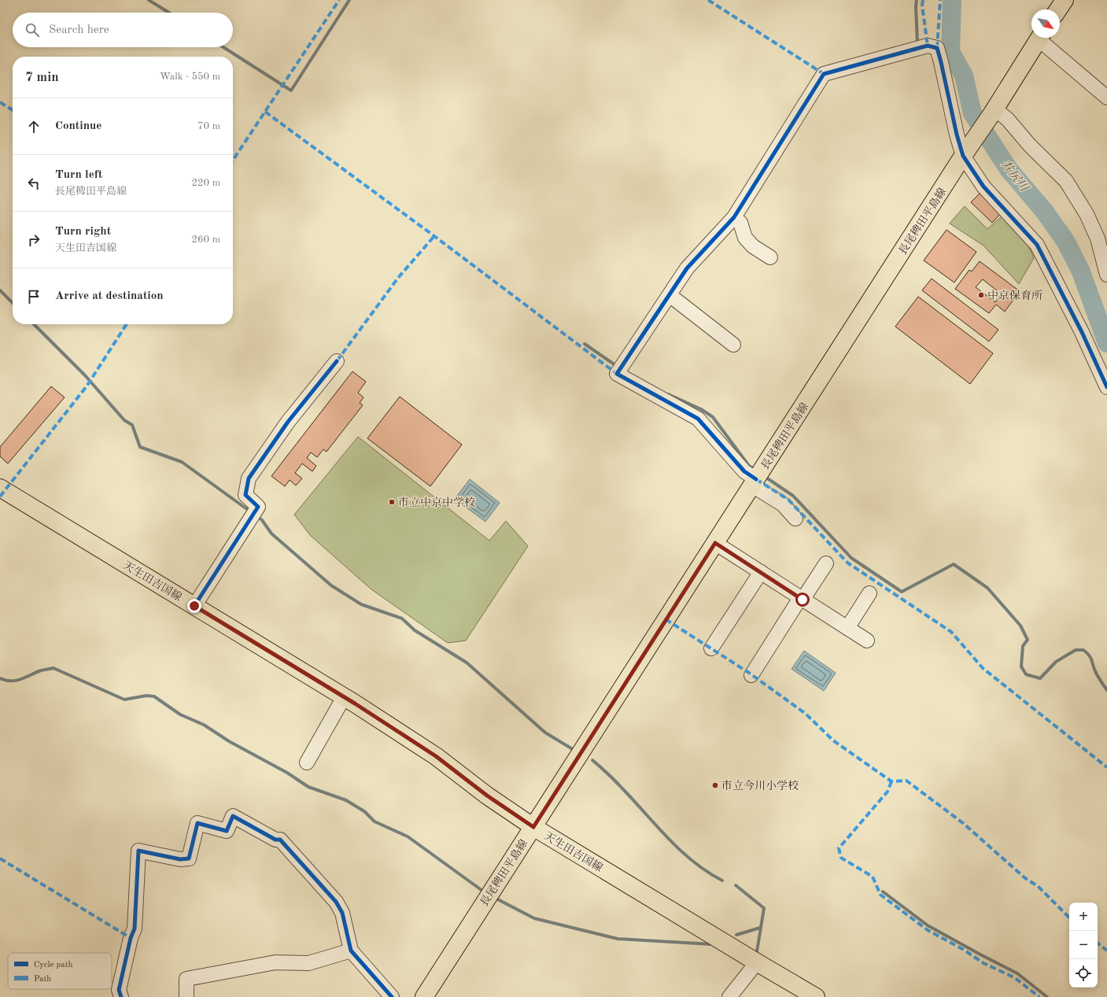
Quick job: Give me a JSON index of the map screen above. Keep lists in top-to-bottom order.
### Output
{
  "streets": {
    "main road": ["長尾稗田平島線", "天生田吉国線"]
  },
  "crossings": [
    ["長尾稗田平島線", "天生田吉国線"]
  ],
  "water": ["井尻川"],
  "places": ["中京保育所", "市立中京中学校", "市立今川小学校"],
  "legend": ["Cycle path", "Path"],
  "north": "bottom right",
  "page": {
    "search": "Search here",
    "heading": ["7 min", "Walk · 550 m"],
    "list": [
      ["Continue", "70 m"],
      ["Turn left", "長尾稗田平島線", "220 m"],
      ["Turn right", "天生田吉国線", "260 m"],
      "Arrive at destination"
    ],
    "map_buttons": ["+", "−"]
  }
}
